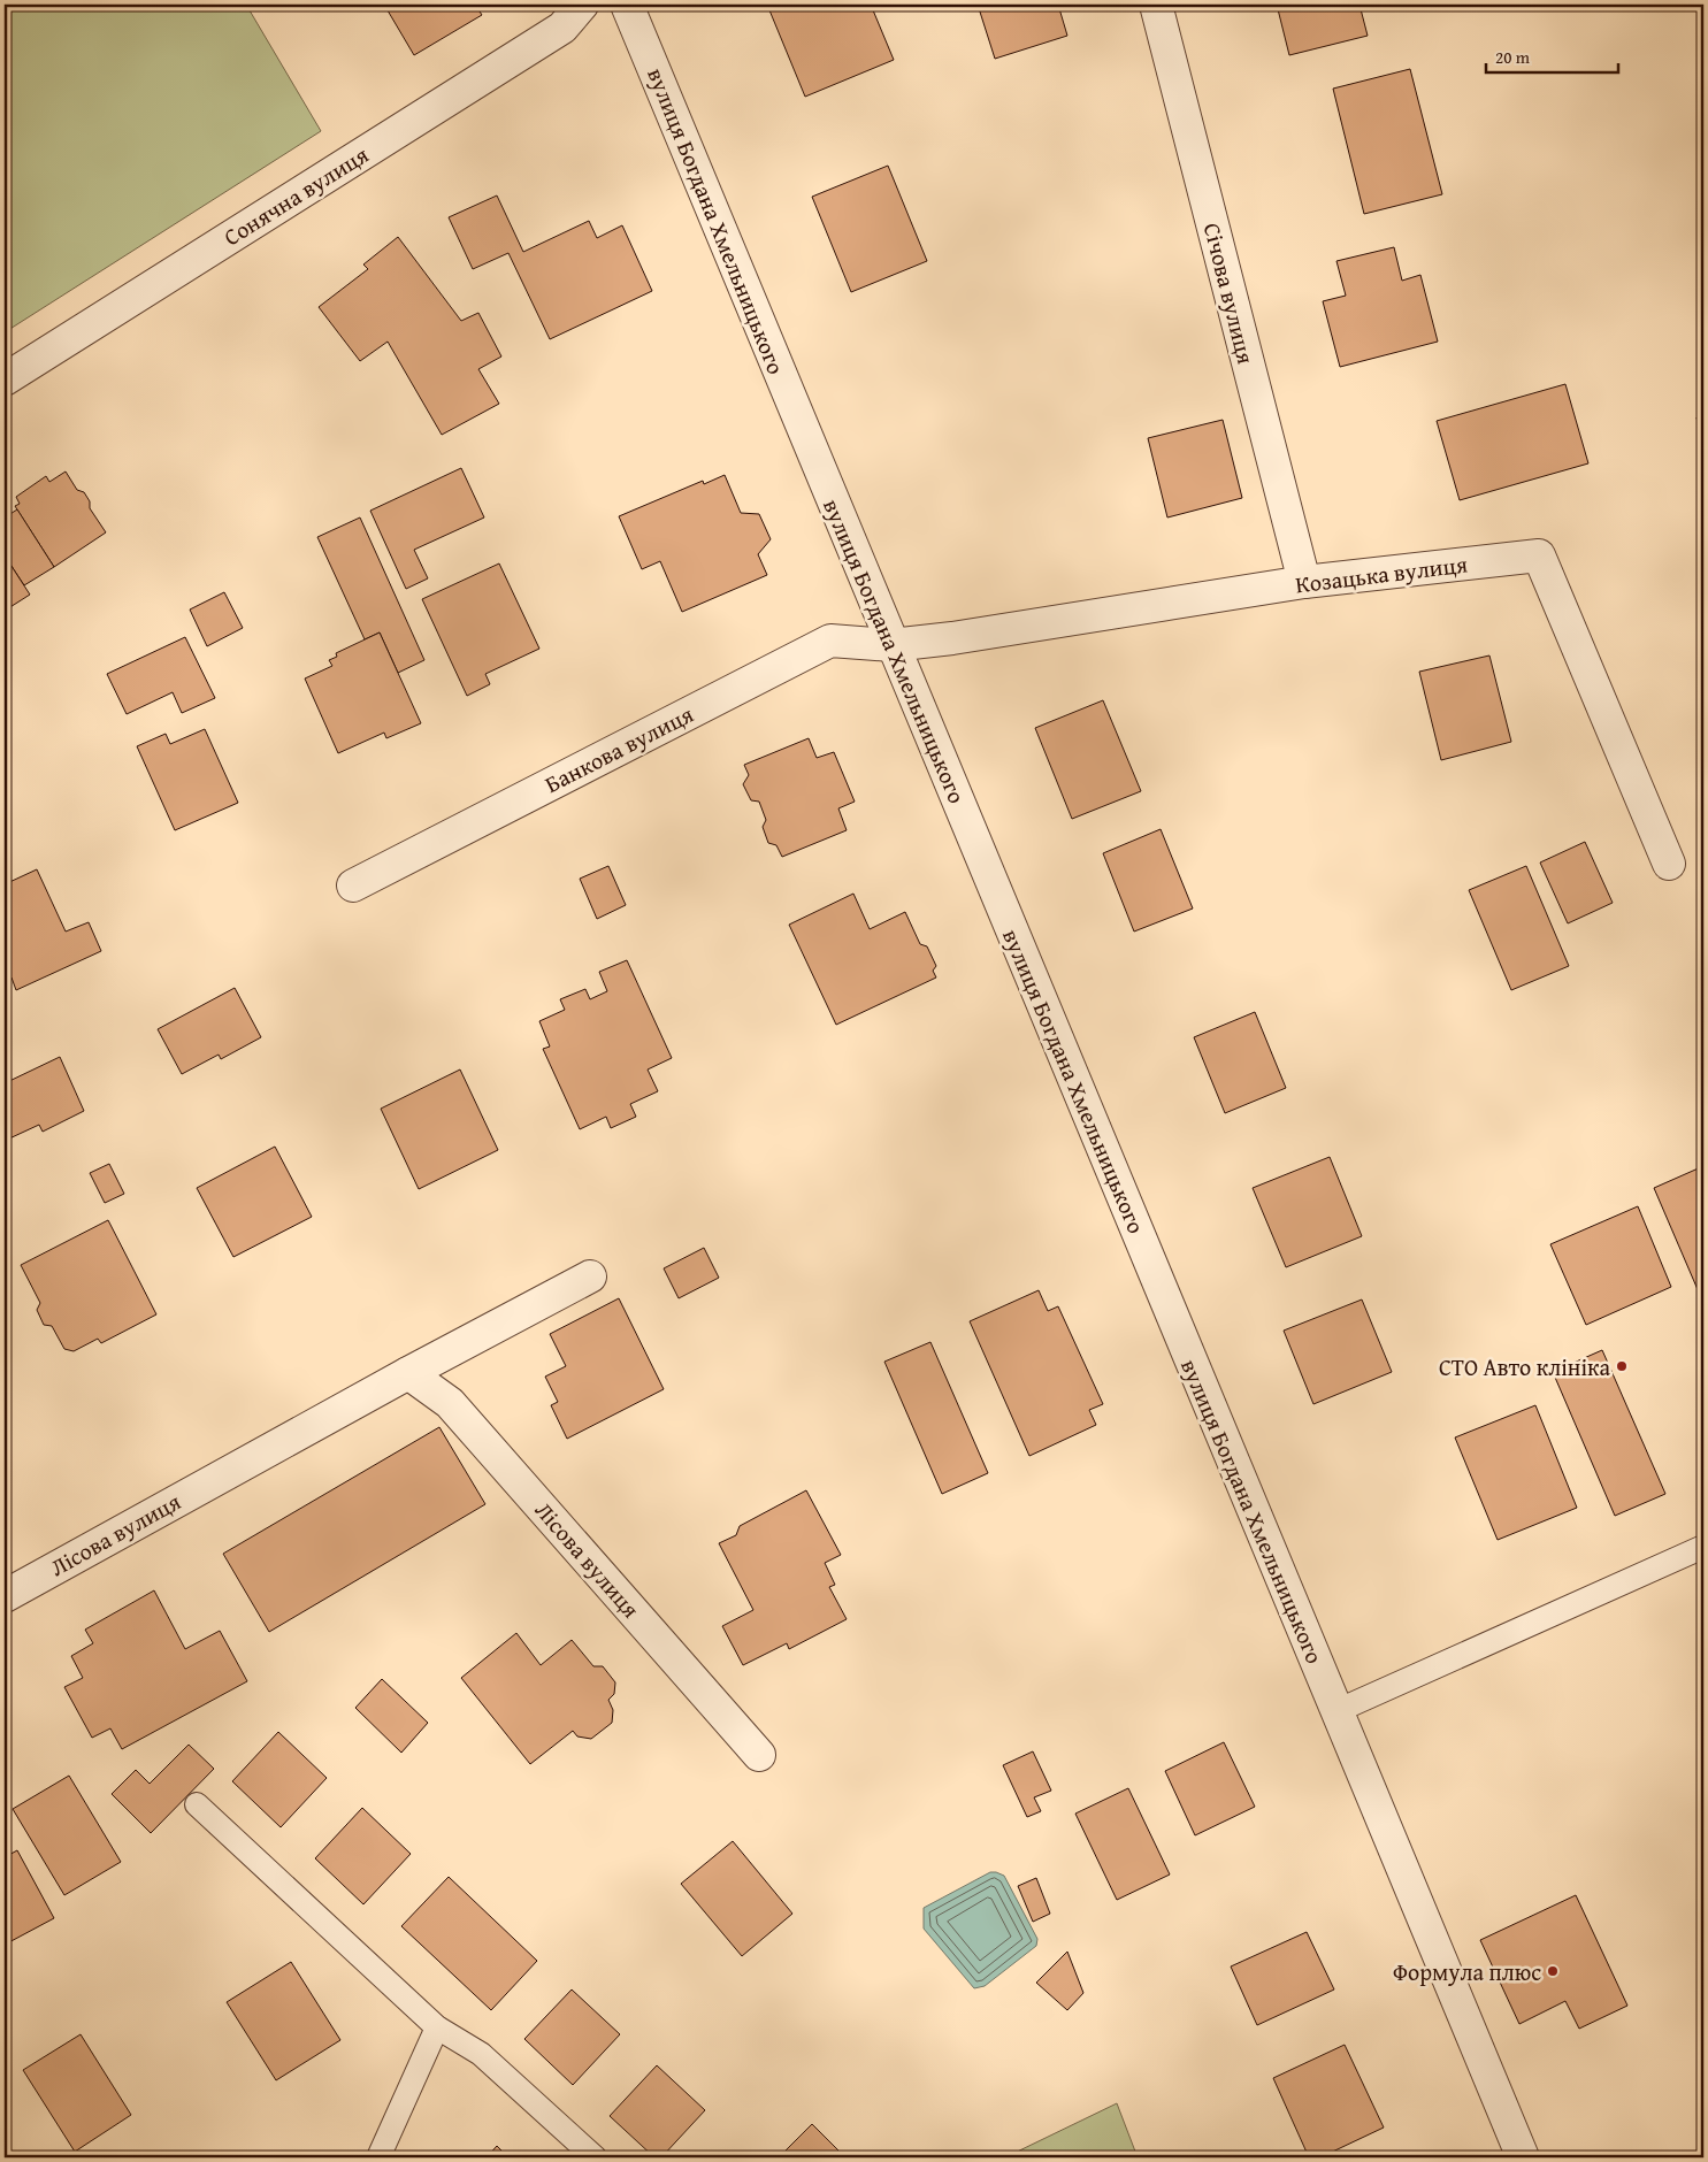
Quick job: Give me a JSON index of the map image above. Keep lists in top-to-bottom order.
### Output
{
  "streets": {
    "street": [
      "Сонячна вулиця",
      "вулиця Богдана Хмельницького",
      "Січова вулиця",
      "Козацька вулиця",
      "Банкова вулиця",
      "Лісова вулиця"
    ]
  },
  "crossings": [
    ["вулиця Богдана Хмельницького", "Козацька вулиця"],
    ["вулиця Богдана Хмельницького", "Банкова вулиця"],
    ["Січова вулиця", "Козацька вулиця"],
    ["Козацька вулиця", "Банкова вулиця"]
  ],
  "places": ["СТО Авто клініка", "Формула плюс"],
  "scale_bar": "20 m"
}
